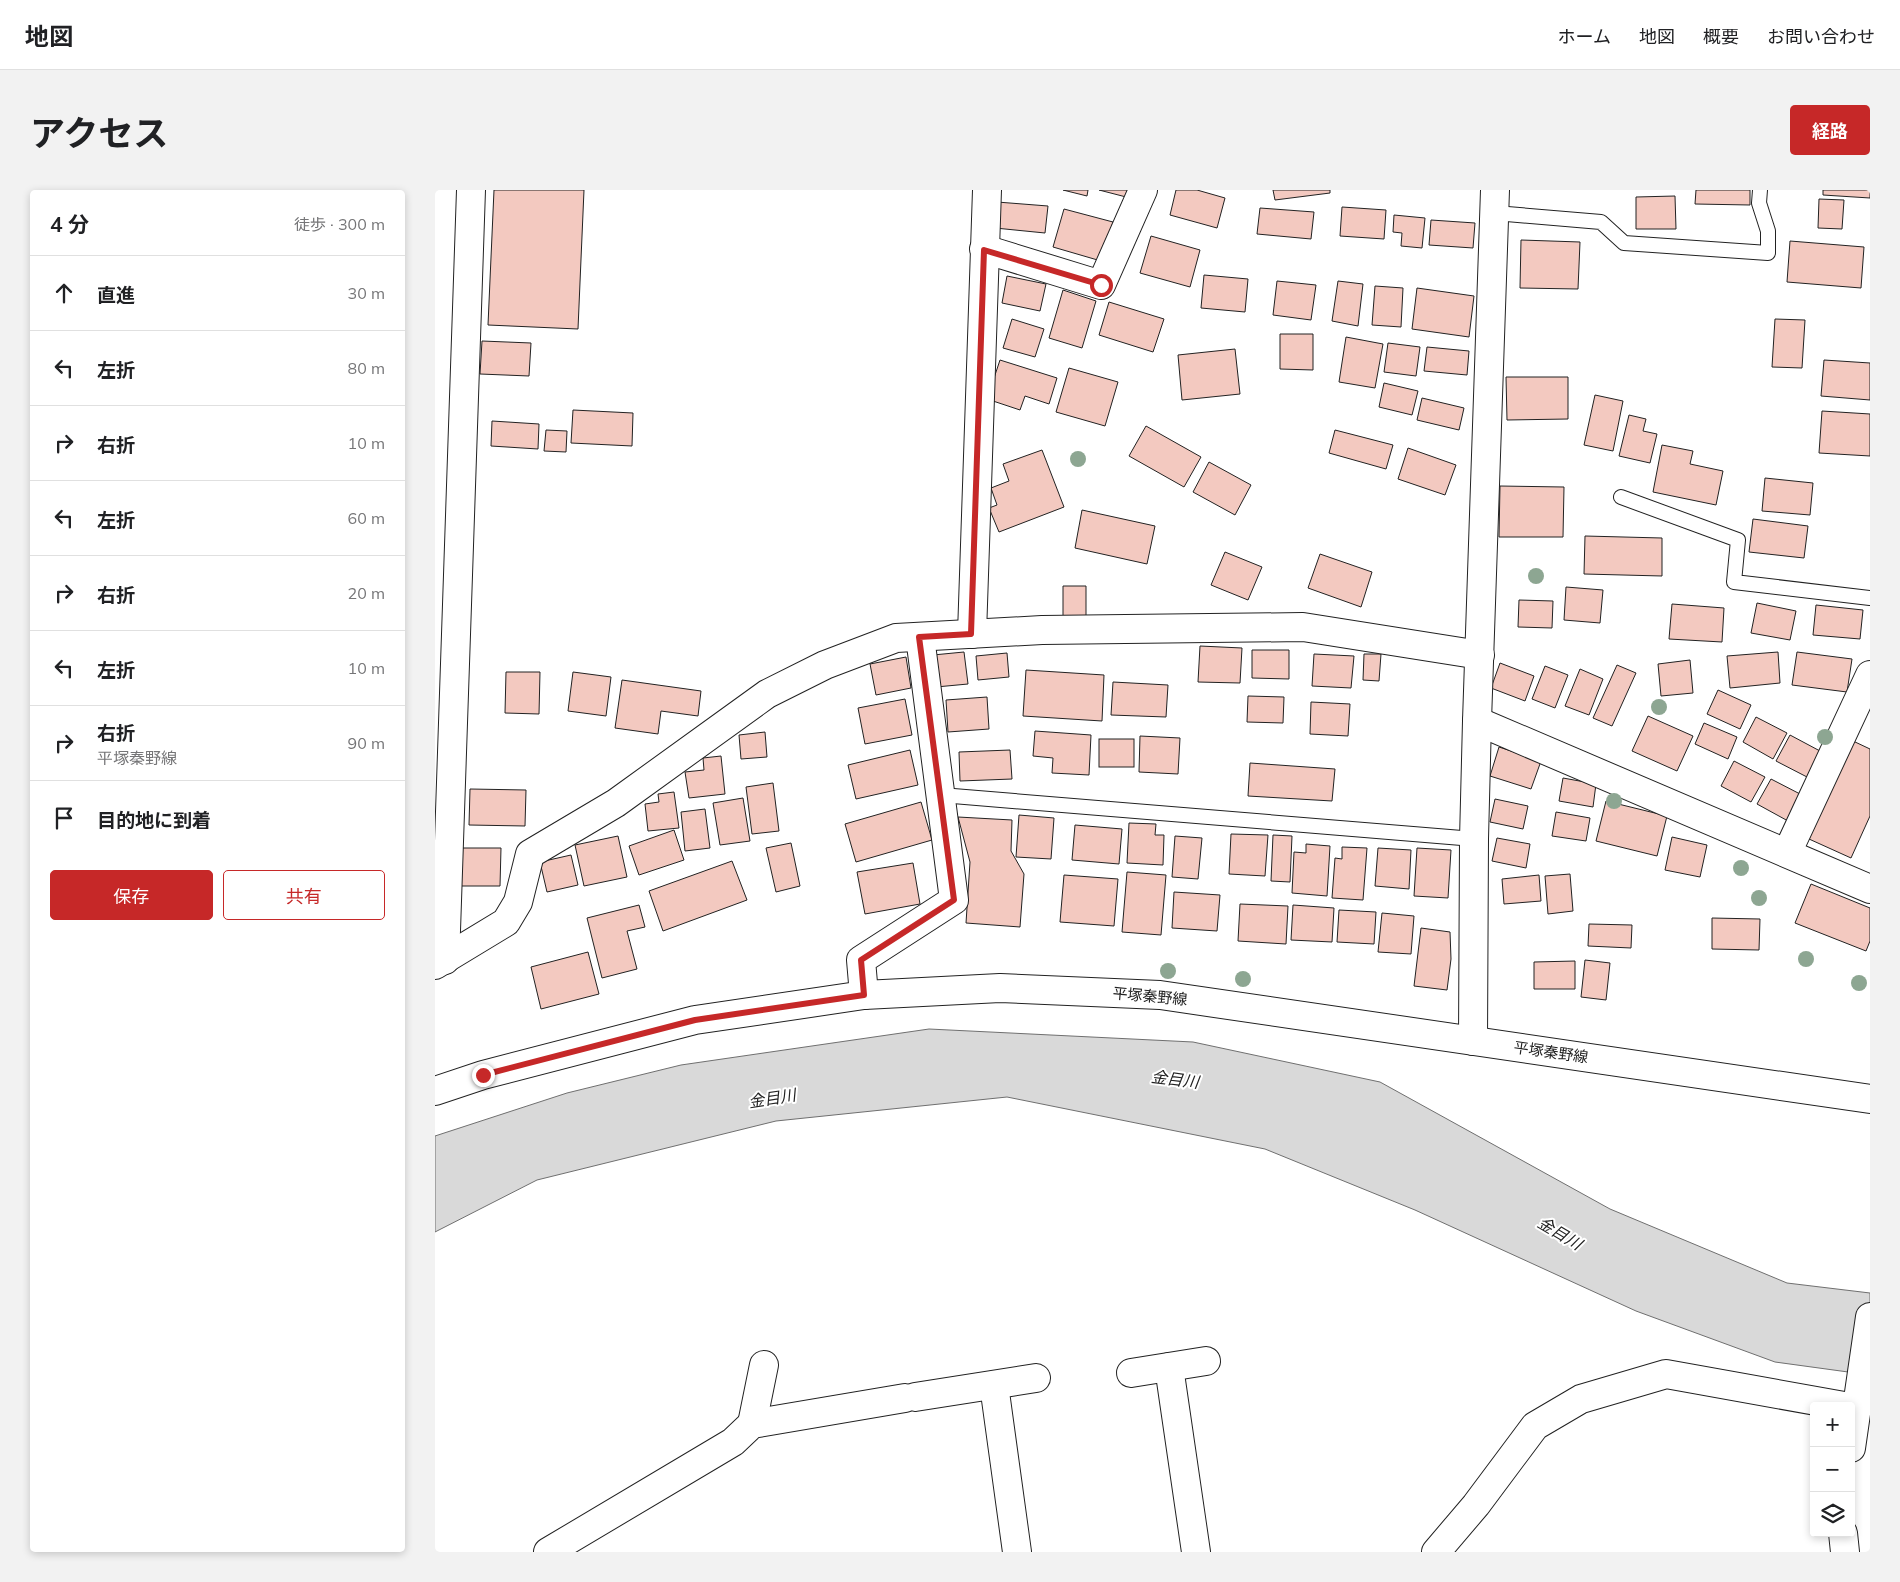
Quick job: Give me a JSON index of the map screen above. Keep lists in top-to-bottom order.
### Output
{
  "streets": {
    "street": ["平塚秦野線"]
  },
  "water": ["金目川"],
  "page": {
    "header": "地図",
    "nav": [
      "ホーム",
      "地図",
      "概要",
      "お問い合わせ"
    ],
    "title": "アクセス",
    "buttons": [
      "経路",
      ["保存", "共有"]
    ],
    "heading": ["4 分", "徒歩 · 300 m"],
    "list": [
      ["直進", "30 m"],
      ["左折", "80 m"],
      ["右折", "10 m"],
      ["左折", "60 m"],
      ["右折", "20 m"],
      ["左折", "10 m"],
      ["右折", "平塚秦野線", "90 m"],
      "目的地に到着"
    ],
    "map_buttons": ["+", "−"]
  }
}
